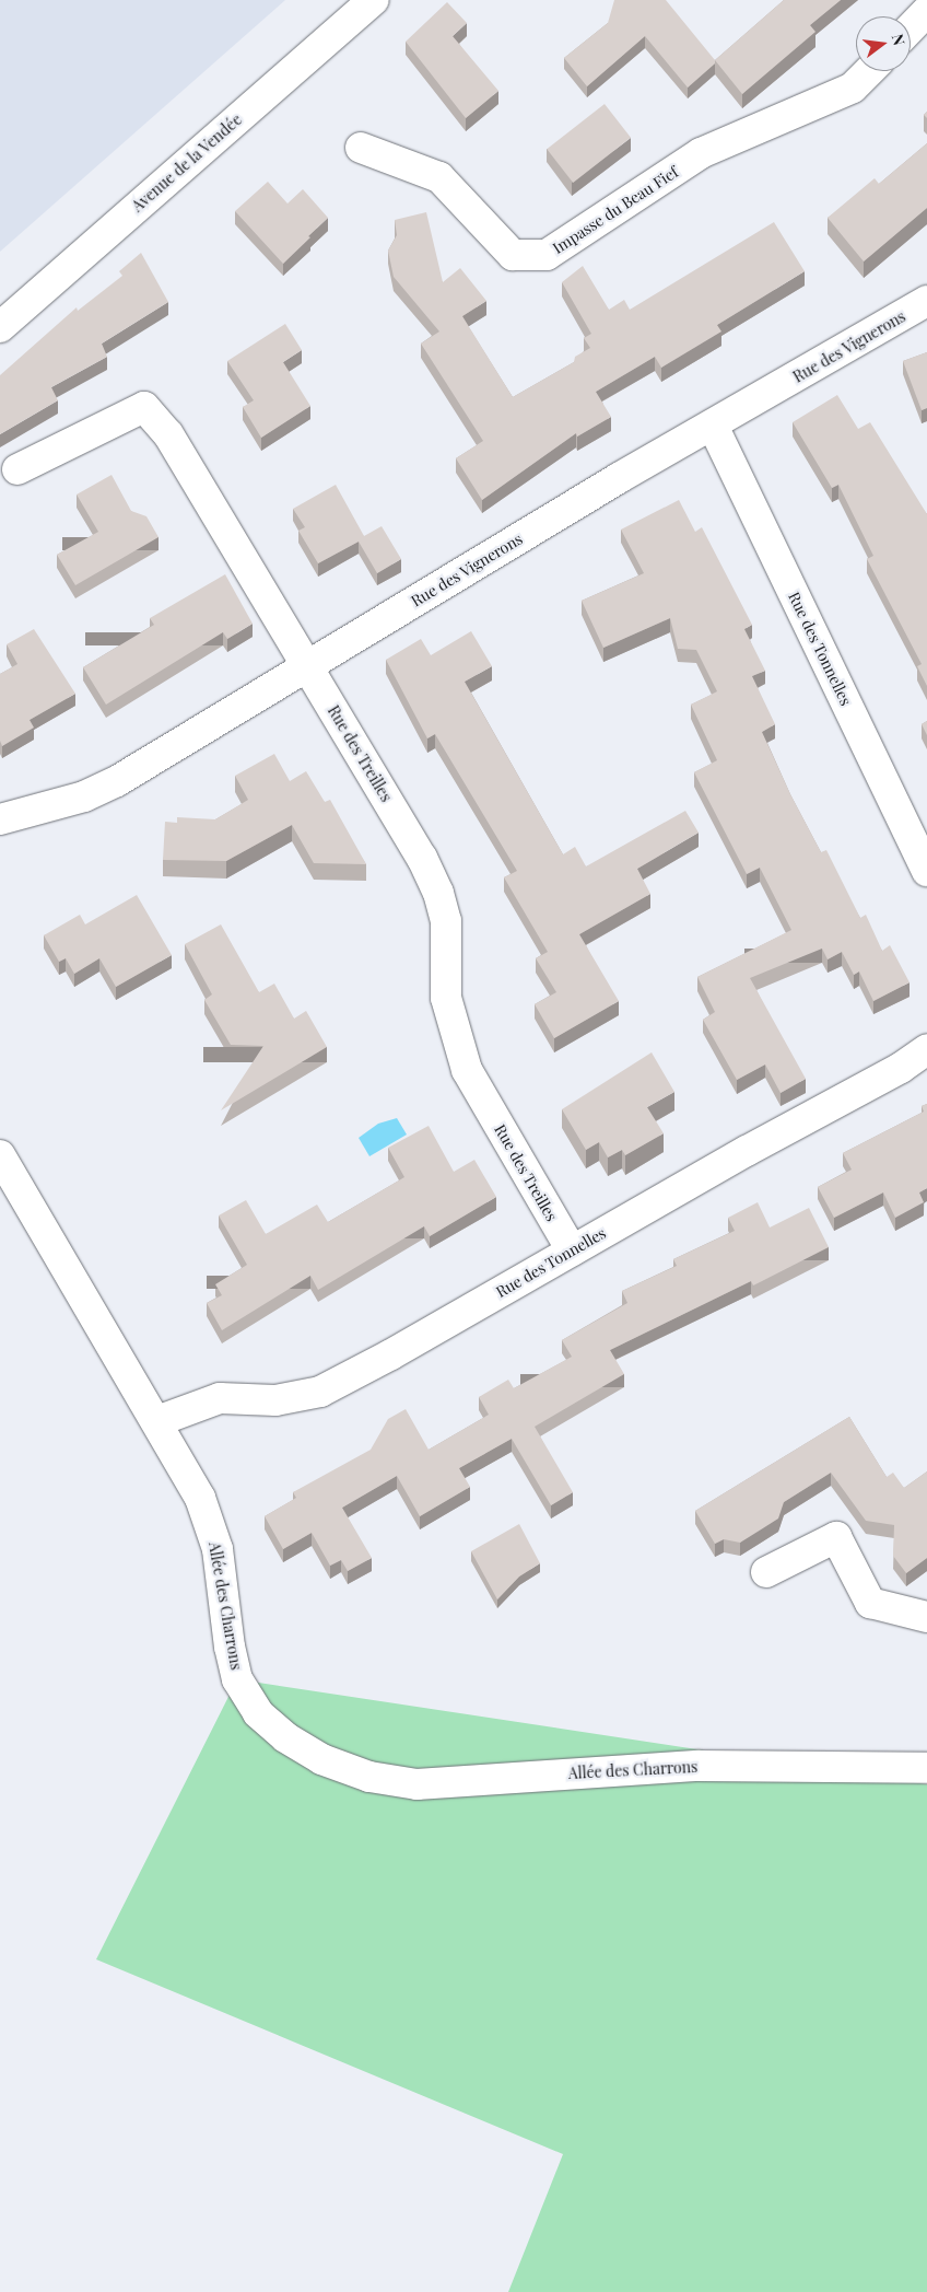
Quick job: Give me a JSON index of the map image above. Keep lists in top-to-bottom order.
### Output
{
  "streets": {
    "street": [
      "Avenue de la Vendée",
      "Impasse du Beau Fief",
      "Rue des Vignerons",
      "Rue des Tonnelles",
      "Rue des Treilles",
      "Allée des Charrons"
    ]
  },
  "crossings": [
    ["Rue des Vignerons", "Rue des Tonnelles"],
    ["Rue des Vignerons", "Rue des Treilles"],
    ["Rue des Tonnelles", "Rue des Treilles"],
    ["Rue des Tonnelles", "Allée des Charrons"]
  ],
  "north": "right"
}
